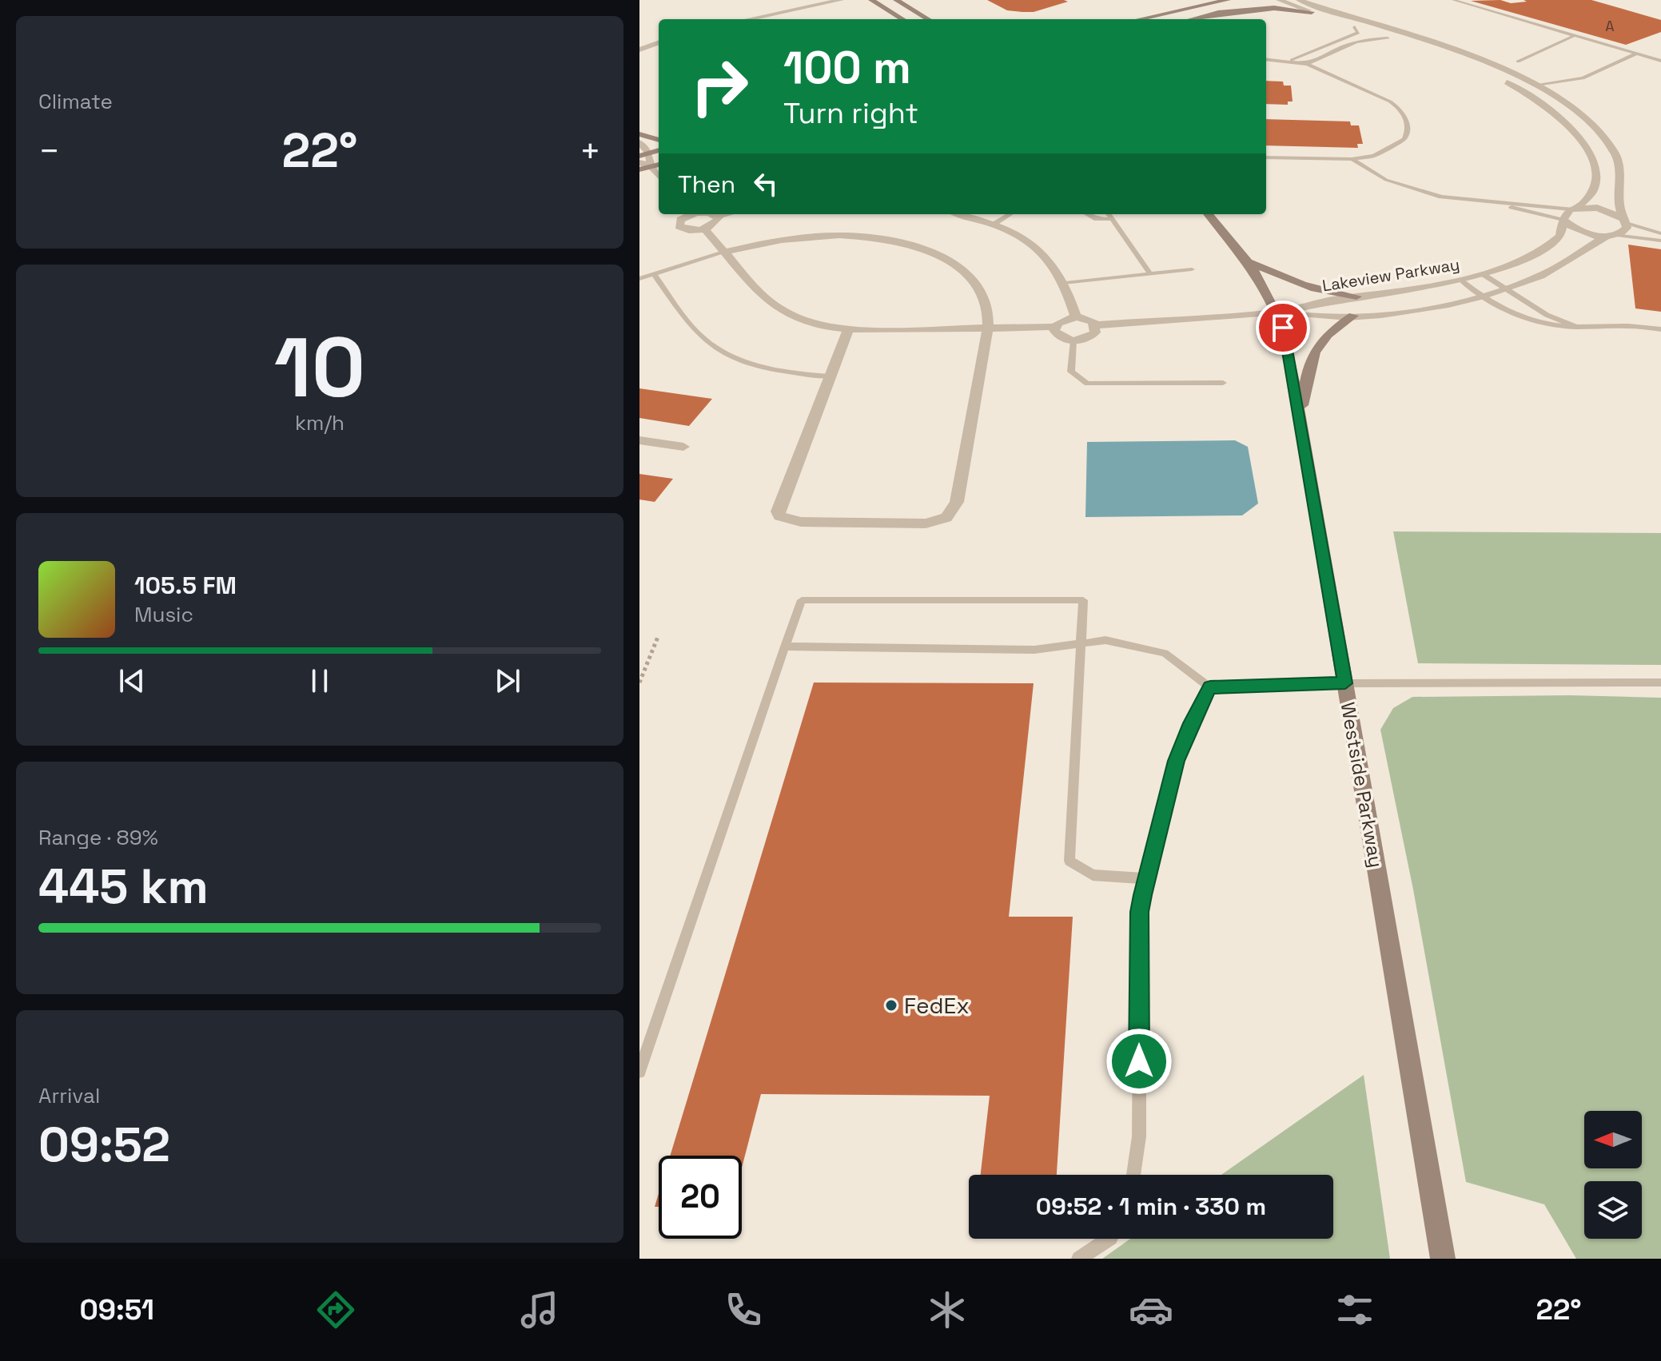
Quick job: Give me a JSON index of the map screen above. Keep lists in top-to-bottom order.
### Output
{
  "streets": {
    "main road": ["Westside Parkway"],
    "street": ["Lakeview Parkway"]
  },
  "crossings": [
    ["Lakeview Parkway", "Westside Parkway"]
  ],
  "places": ["FedEx"],
  "house_numbers": ["A"],
  "north": "left",
  "page": {
    "tile": [
      "Climate",
      ["10", "km/h"],
      ["Range · 89%", "445 km"],
      ["Arrival", "09:52"]
    ],
    "turn": ["100 m", "Turn right"],
    "heat": ["−", "22°", "+"],
    "then": "Then",
    "song": ["105.5 FM", "Music"],
    "limit": "20",
    "trip": "09:52 · 1 min · 330 m",
    "tabs": ["09:51", "22°"]
  }
}
